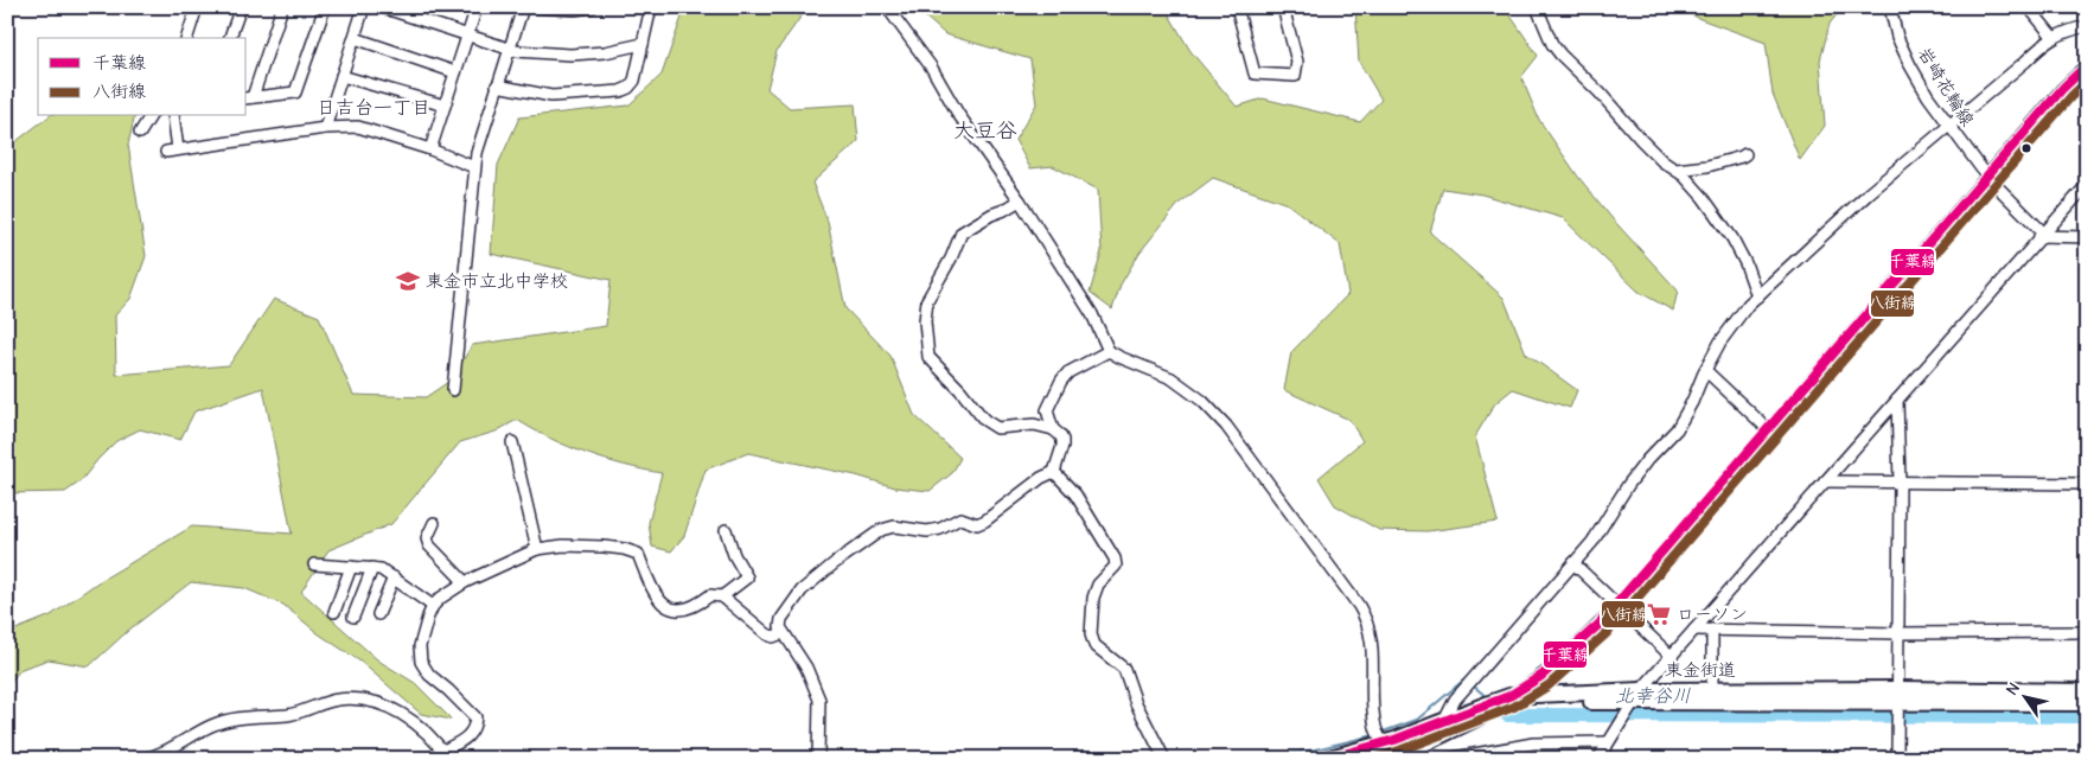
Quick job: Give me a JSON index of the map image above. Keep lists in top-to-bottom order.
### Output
{
  "streets": {
    "highway": ["東金街道"],
    "street": ["岩崎花輪線"]
  },
  "districts": ["日吉台一丁目", "大豆谷"],
  "water": ["北幸谷川"],
  "places": {
    "school or university": ["東金市立北中学校"],
    "supermarket": ["ローソン"]
  },
  "lines": ["transit line 千葉線", "transit line 八街線"],
  "legend": ["千葉線", "八街線"],
  "north": "top left"
}
